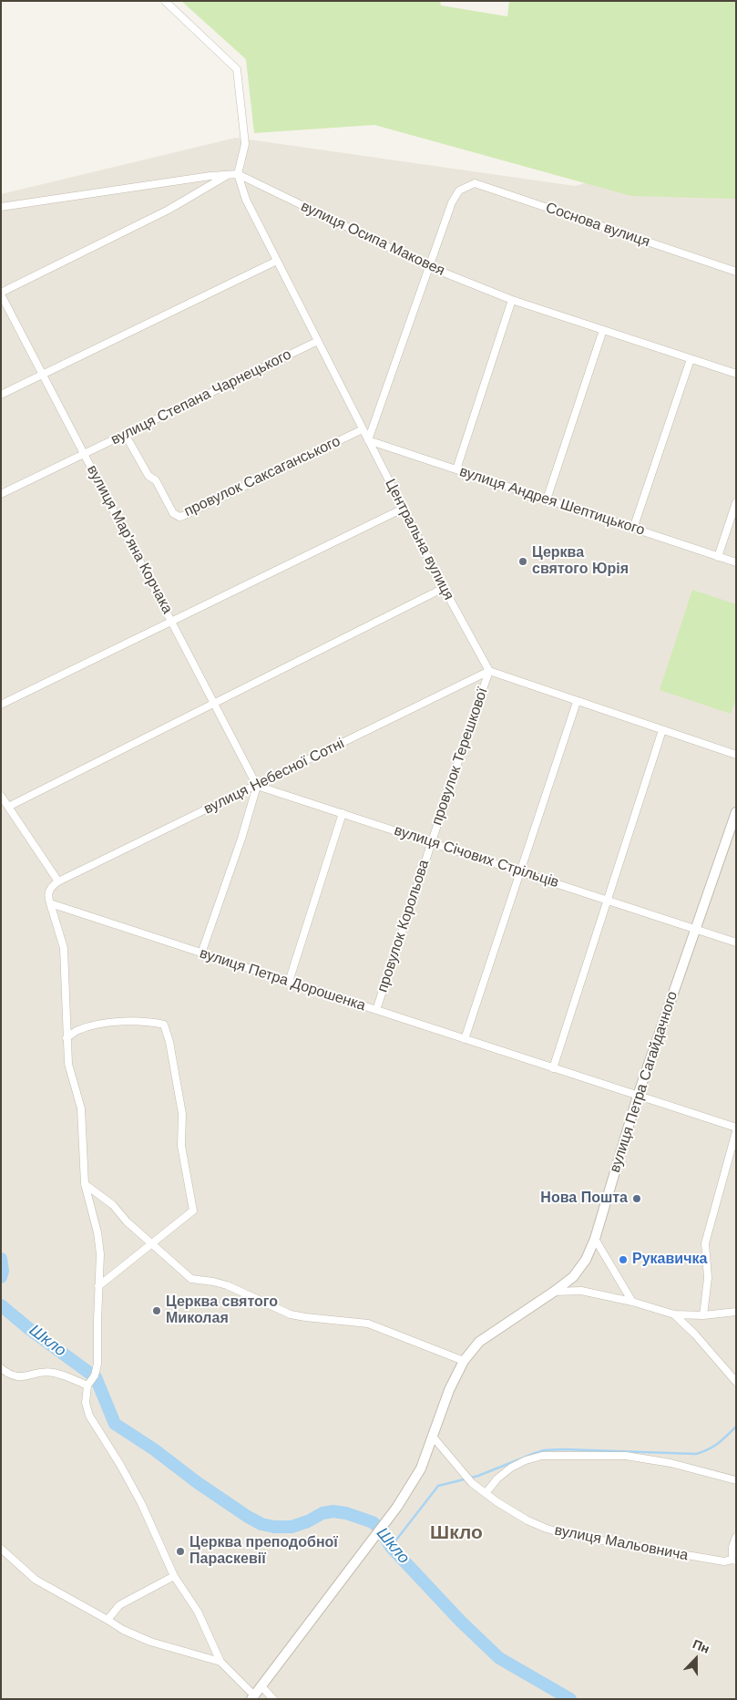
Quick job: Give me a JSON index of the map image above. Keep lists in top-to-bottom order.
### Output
{
  "streets": {
    "street": [
      "Соснова вулиця",
      "вулиця Осипа Маковея",
      "вулиця Степана Чарнецького",
      "провулок Саксаганського",
      "вулиця Андрея Шептицького",
      "вулиця Мар'яна Корчака",
      "Центральна вулиця",
      "провулок Терешкової",
      "вулиця Небесної Сотні",
      "вулиця Січових Стрільців",
      "провулок Корольова",
      "вулиця Петра Дорошенка",
      "вулиця Петра Сагайдачного",
      "вулиця Мальовнича"
    ]
  },
  "crossings": [
    ["Соснова вулиця", "вулиця Осипа Маковея"],
    ["вулиця Осипа Маковея", "Центральна вулиця"],
    ["вулиця Степана Чарнецького", "провулок Саксаганського"],
    ["вулиця Степана Чарнецького", "вулиця Мар'яна Корчака"],
    ["вулиця Степана Чарнецького", "Центральна вулиця"],
    ["провулок Саксаганського", "Центральна вулиця"],
    ["вулиця Андрея Шептицького", "Центральна вулиця"],
    ["вулиця Мар'яна Корчака", "вулиця Небесної Сотні"],
    ["вулиця Мар'яна Корчака", "вулиця Січових Стрільців"],
    ["Центральна вулиця", "провулок Терешкової"],
    ["Центральна вулиця", "вулиця Небесної Сотні"],
    ["провулок Терешкової", "вулиця Небесної Сотні"],
    ["провулок Терешкової", "вулиця Січових Стрільців"],
    ["провулок Терешкової", "провулок Корольова"],
    ["вулиця Небесної Сотні", "вулиця Січових Стрільців"],
    ["вулиця Січових Стрільців", "провулок Корольова"],
    ["вулиця Січових Стрільців", "вулиця Петра Сагайдачного"],
    ["провулок Корольова", "вулиця Петра Дорошенка"],
    ["вулиця Петра Дорошенка", "вулиця Петра Сагайдачного"],
    ["вулиця Петра Сагайдачного", "вулиця Мальовнича"]
  ],
  "districts": ["Шкло"],
  "water": ["Шкло"],
  "places": [
    "Церква святого Юрія",
    "Нова Пошта",
    "Рукавичка",
    "Церква святого Миколая",
    "Церква преподобної Параскевії"
  ],
  "north": "top"
}
